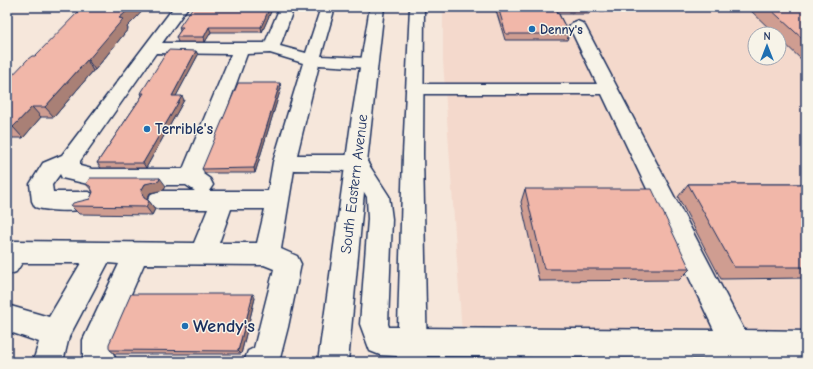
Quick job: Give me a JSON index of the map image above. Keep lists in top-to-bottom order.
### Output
{
  "streets": {
    "main road": ["South Eastern Avenue"]
  },
  "places": ["Denny's", "Terrible's", "Wendy's"],
  "north": "top"
}
